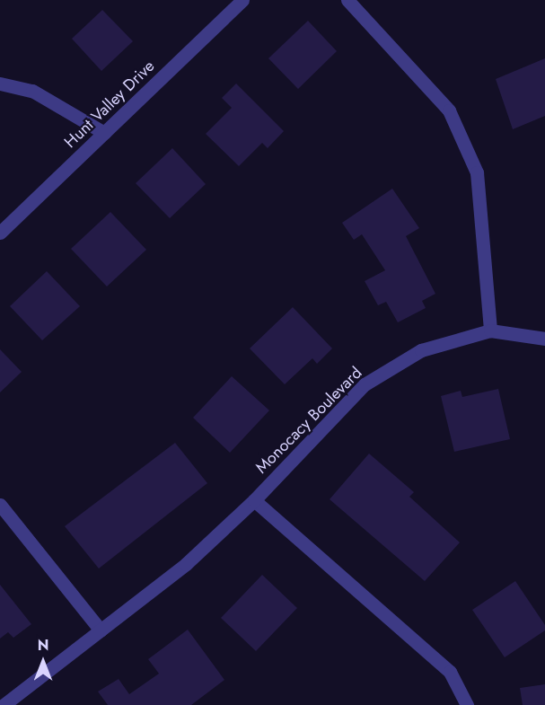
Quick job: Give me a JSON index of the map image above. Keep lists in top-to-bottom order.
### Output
{
  "streets": {
    "street": ["Hunt Valley Drive", "Monocacy Boulevard"]
  },
  "north": "top"
}
